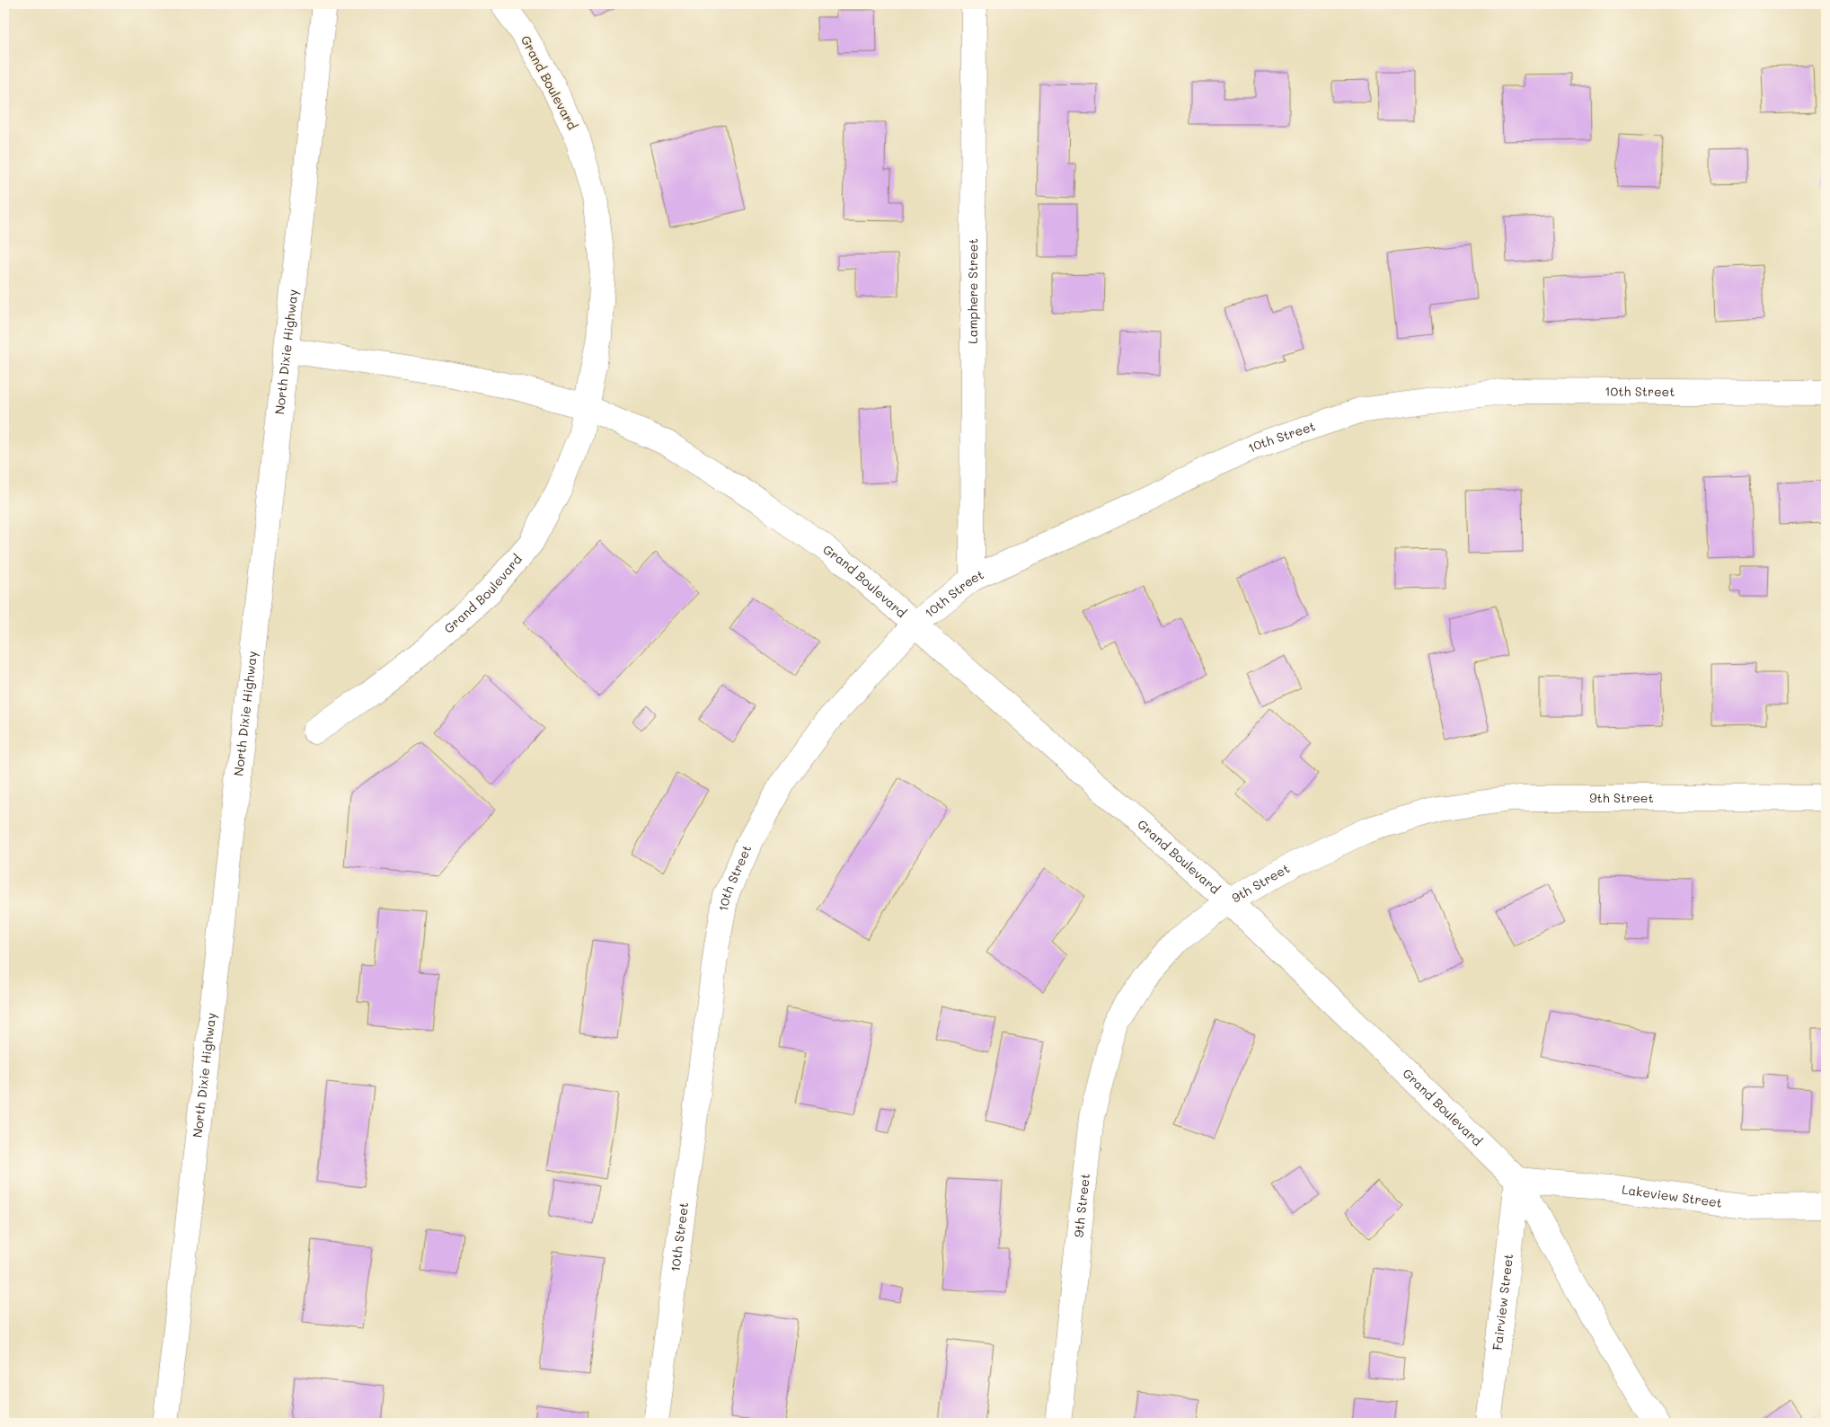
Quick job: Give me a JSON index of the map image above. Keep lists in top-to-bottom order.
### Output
{
  "streets": {
    "street": [
      "Grand Boulevard",
      "Lamphere Street",
      "North Dixie Highway",
      "10th Street",
      "9th Street",
      "Lakeview Street",
      "Fairview Street"
    ]
  },
  "crossings": [
    ["Grand Boulevard", "North Dixie Highway"],
    ["Grand Boulevard", "10th Street"],
    ["Grand Boulevard", "9th Street"],
    ["Grand Boulevard", "Lakeview Street"],
    ["Grand Boulevard", "Fairview Street"],
    ["Lamphere Street", "10th Street"],
    ["Lakeview Street", "Fairview Street"]
  ]
}
